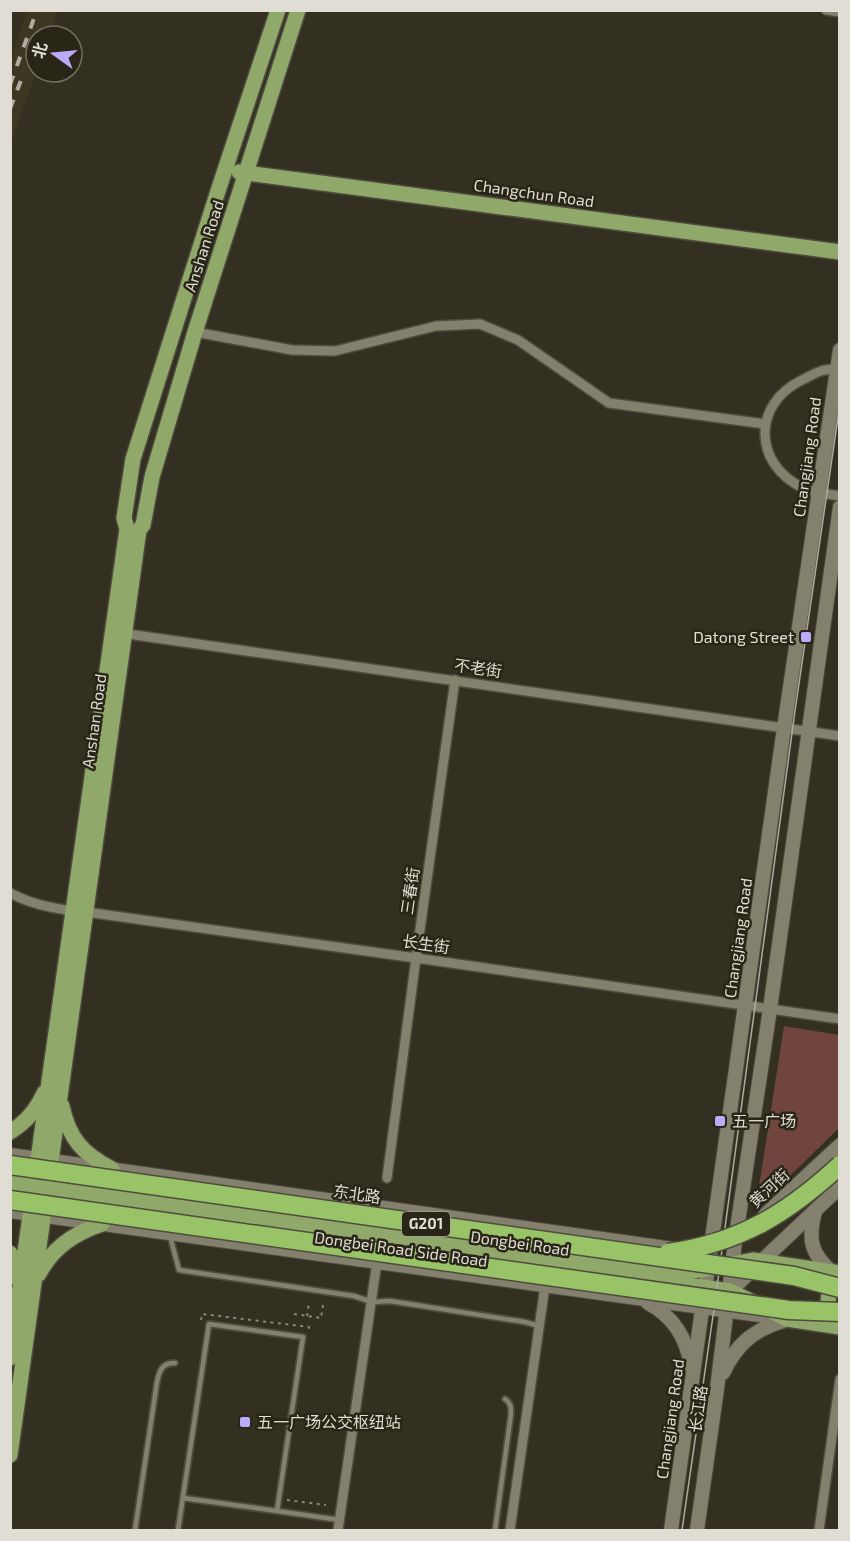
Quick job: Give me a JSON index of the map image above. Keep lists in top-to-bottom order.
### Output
{
  "streets": {
    "highway": ["东北路", "G201"],
    "main road": [
      "Changchun Road",
      "Anshan Road",
      "Changjiang Road",
      "黄河街",
      "Dongbei Road",
      "Dongbei Road Side Road",
      "长江路"
    ],
    "street": ["不老街", "三春街", "长生街"]
  },
  "crossings": [
    ["Changchun Road", "Anshan Road"],
    ["Anshan Road", "不老街"],
    ["Anshan Road", "长生街"],
    ["Anshan Road", "Dongbei Road"],
    ["Anshan Road", "Dongbei Road Side Road"],
    ["Changjiang Road", "不老街"],
    ["Changjiang Road", "长生街"],
    ["Changjiang Road", "黄河街"],
    ["Changjiang Road", "Dongbei Road"],
    ["Changjiang Road", "Dongbei Road Side Road"],
    ["Changjiang Road", "长江路"],
    ["不老街", "三春街"],
    ["三春街", "长生街"],
    ["黄河街", "Dongbei Road"],
    ["东北路", "Dongbei Road"],
    ["Dongbei Road", "Dongbei Road Side Road"],
    ["Dongbei Road", "长江路"],
    ["Dongbei Road Side Road", "长江路"]
  ],
  "places": {
    "transit": ["Datong Street", "五一广场", "五一广场公交枢纽站"]
  },
  "north": "left"
}
